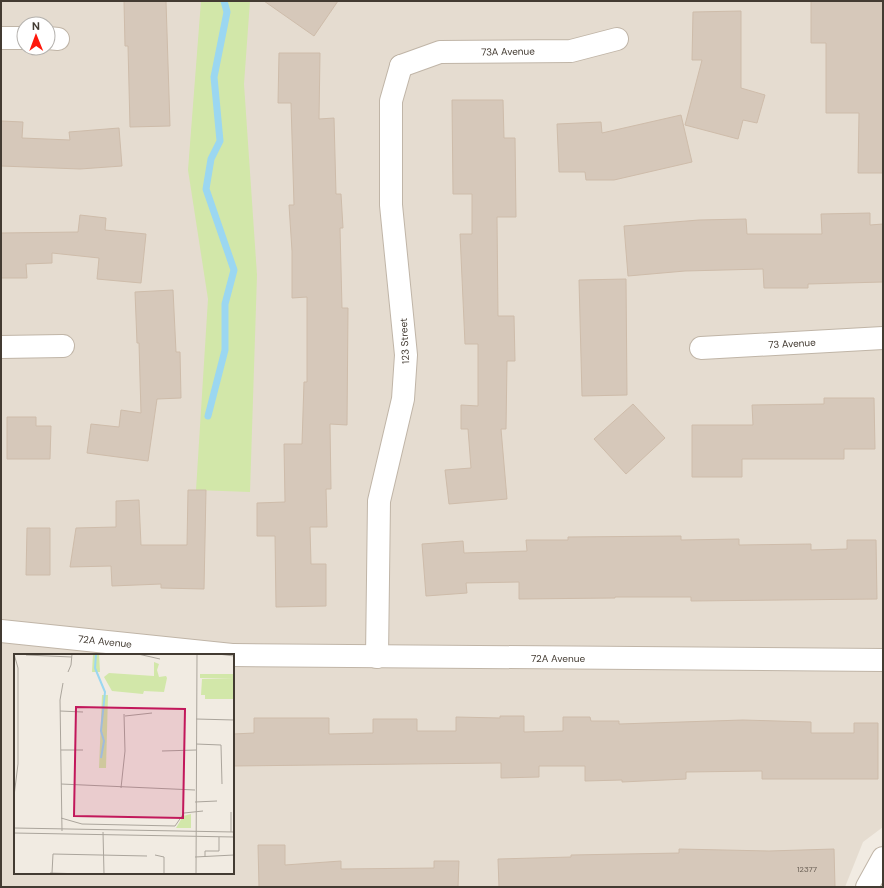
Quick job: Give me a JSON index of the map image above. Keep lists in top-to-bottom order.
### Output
{
  "streets": {
    "street": [
      "73A Avenue",
      "123 Street",
      "73 Avenue",
      "72A Avenue"
    ]
  },
  "crossings": [
    ["73A Avenue", "123 Street"],
    ["123 Street", "72A Avenue"]
  ],
  "house_numbers": ["12377"],
  "north": "top"
}
